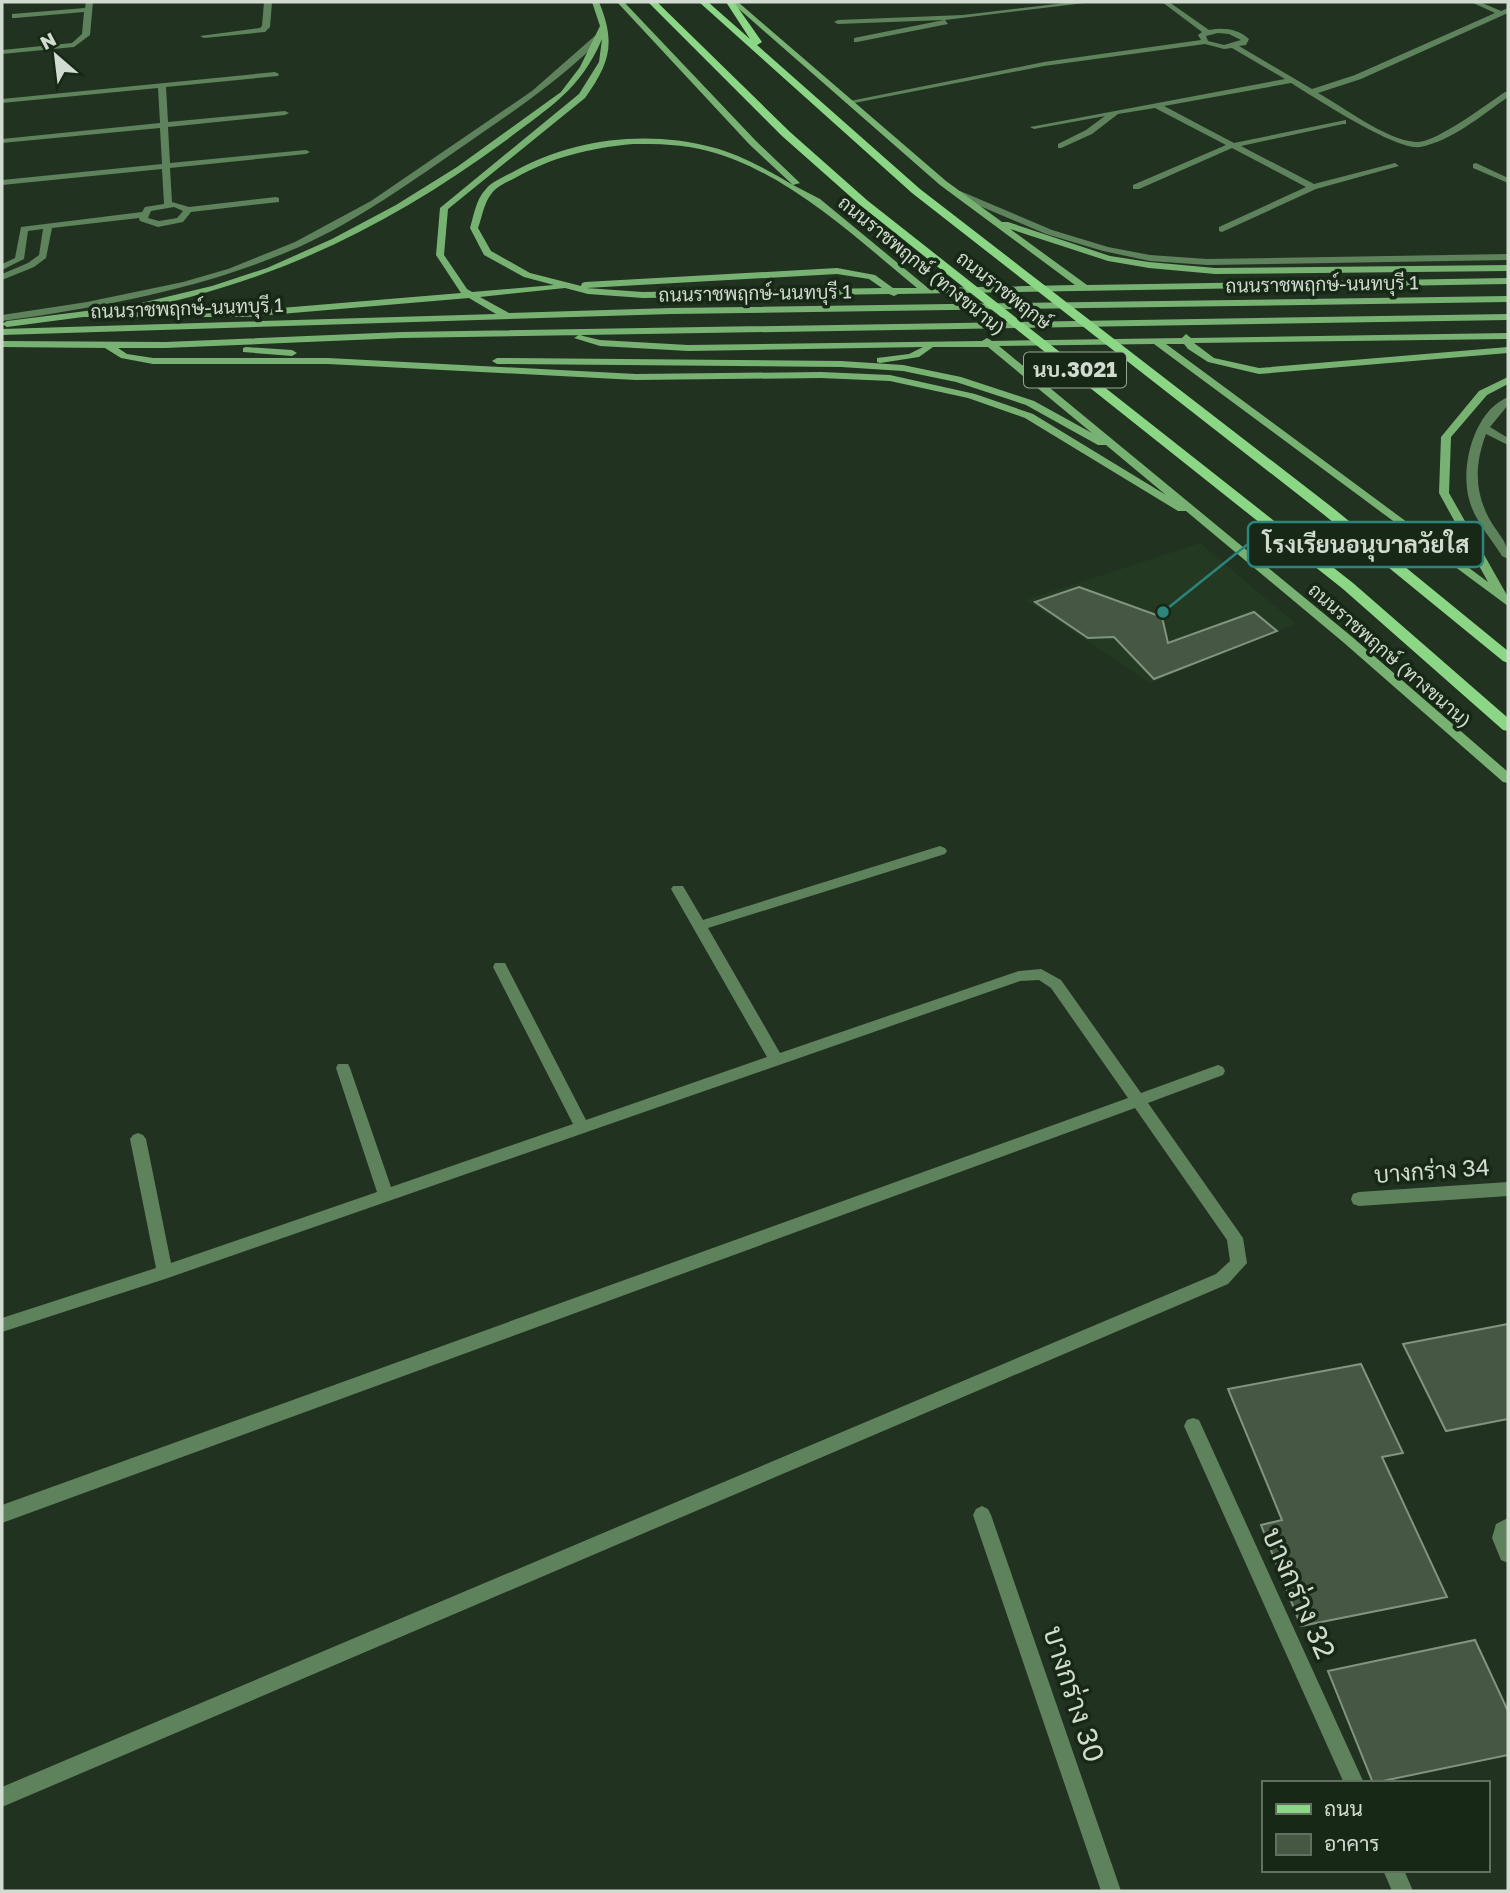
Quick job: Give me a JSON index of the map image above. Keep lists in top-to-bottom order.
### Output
{
  "streets": {
    "main road": [
      "ถนนราชพฤกษ์ (ทางขนาน)",
      "ถนนราชพฤกษ์-นนทบุรี 1",
      "ถนนราชพฤกษ์",
      "นบ.3021"
    ],
    "street": ["บางกร่าง 34", "บางกร่าง 32", "บางกร่าง 30"]
  },
  "places": ["โรงเรียนอนุบาลวัยใส"],
  "legend": ["ถนน", "อาคาร"],
  "north": "top left"
}
